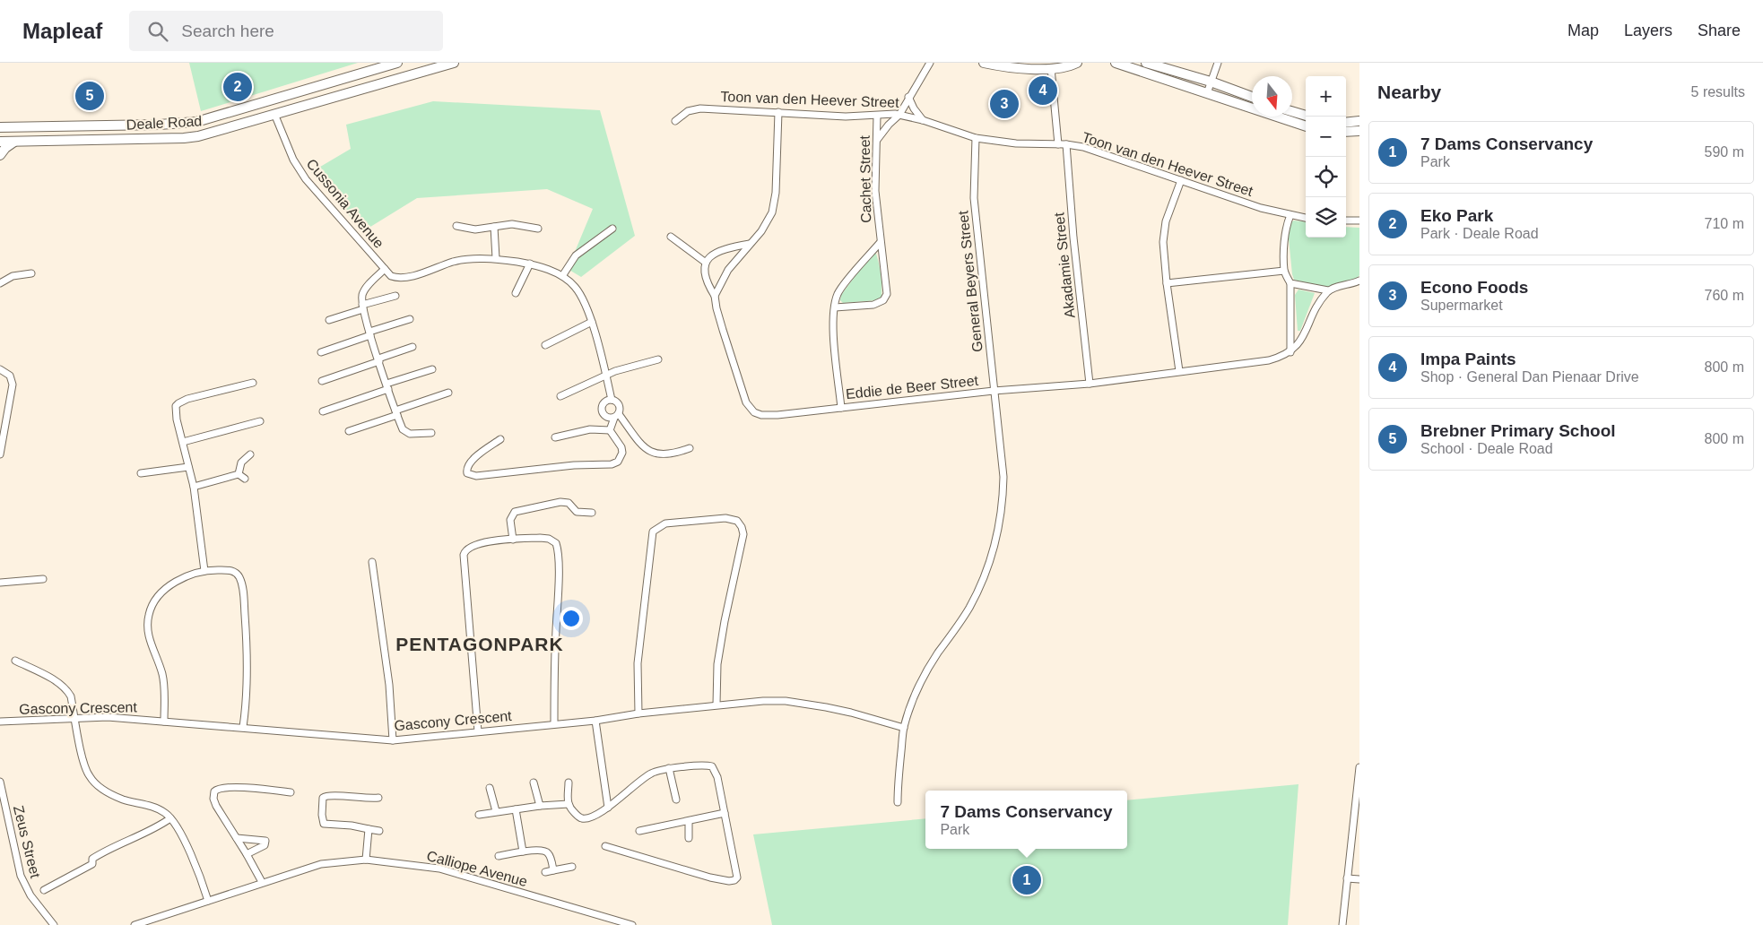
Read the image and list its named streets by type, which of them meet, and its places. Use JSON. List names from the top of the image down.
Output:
{
  "streets": {
    "street": [
      "Toon van den Heever Street",
      "Deale Road",
      "Cachet Street",
      "Cussonia Avenue",
      "Akadamie Street",
      "General Beyers Street",
      "Eddie de Beer Street",
      "Gascony Crescent",
      "Zeus Street",
      "Calliope Avenue"
    ]
  },
  "crossings": [
    ["Toon van den Heever Street", "Cachet Street"],
    ["Toon van den Heever Street", "Akadamie Street"],
    ["Toon van den Heever Street", "General Beyers Street"],
    ["Deale Road", "Cussonia Avenue"],
    ["Cachet Street", "Eddie de Beer Street"],
    ["Akadamie Street", "Eddie de Beer Street"],
    ["General Beyers Street", "Eddie de Beer Street"],
    ["General Beyers Street", "Gascony Crescent"]
  ],
  "districts": ["PENTAGONPARK"],
  "north": "bottom",
  "page": {
    "header": "Mapleaf",
    "search": "Search here",
    "nav": ["Map", "Layers", "Share"],
    "heading": ["Nearby", "5 results"],
    "pins": [
      "2",
      "4",
      "5",
      "3",
      "1"
    ],
    "map_buttons": ["+", "−"],
    "list": [
      {
        "mark": "1",
        "name": "7 Dams Conservancy",
        "note": "Park",
        "value": "590 m"
      },
      {
        "mark": "2",
        "name": "Eko Park",
        "note": "Park · Deale Road",
        "value": "710 m"
      },
      {
        "mark": "3",
        "name": "Econo Foods",
        "note": "Supermarket",
        "value": "760 m"
      },
      {
        "mark": "4",
        "name": "Impa Paints",
        "note": "Shop · General Dan Pienaar Drive",
        "value": "800 m"
      },
      {
        "mark": "5",
        "name": "Brebner Primary School",
        "note": "School · Deale Road",
        "value": "800 m"
      }
    ],
    "popup": ["7 Dams Conservancy", "Park"]
  }
}
